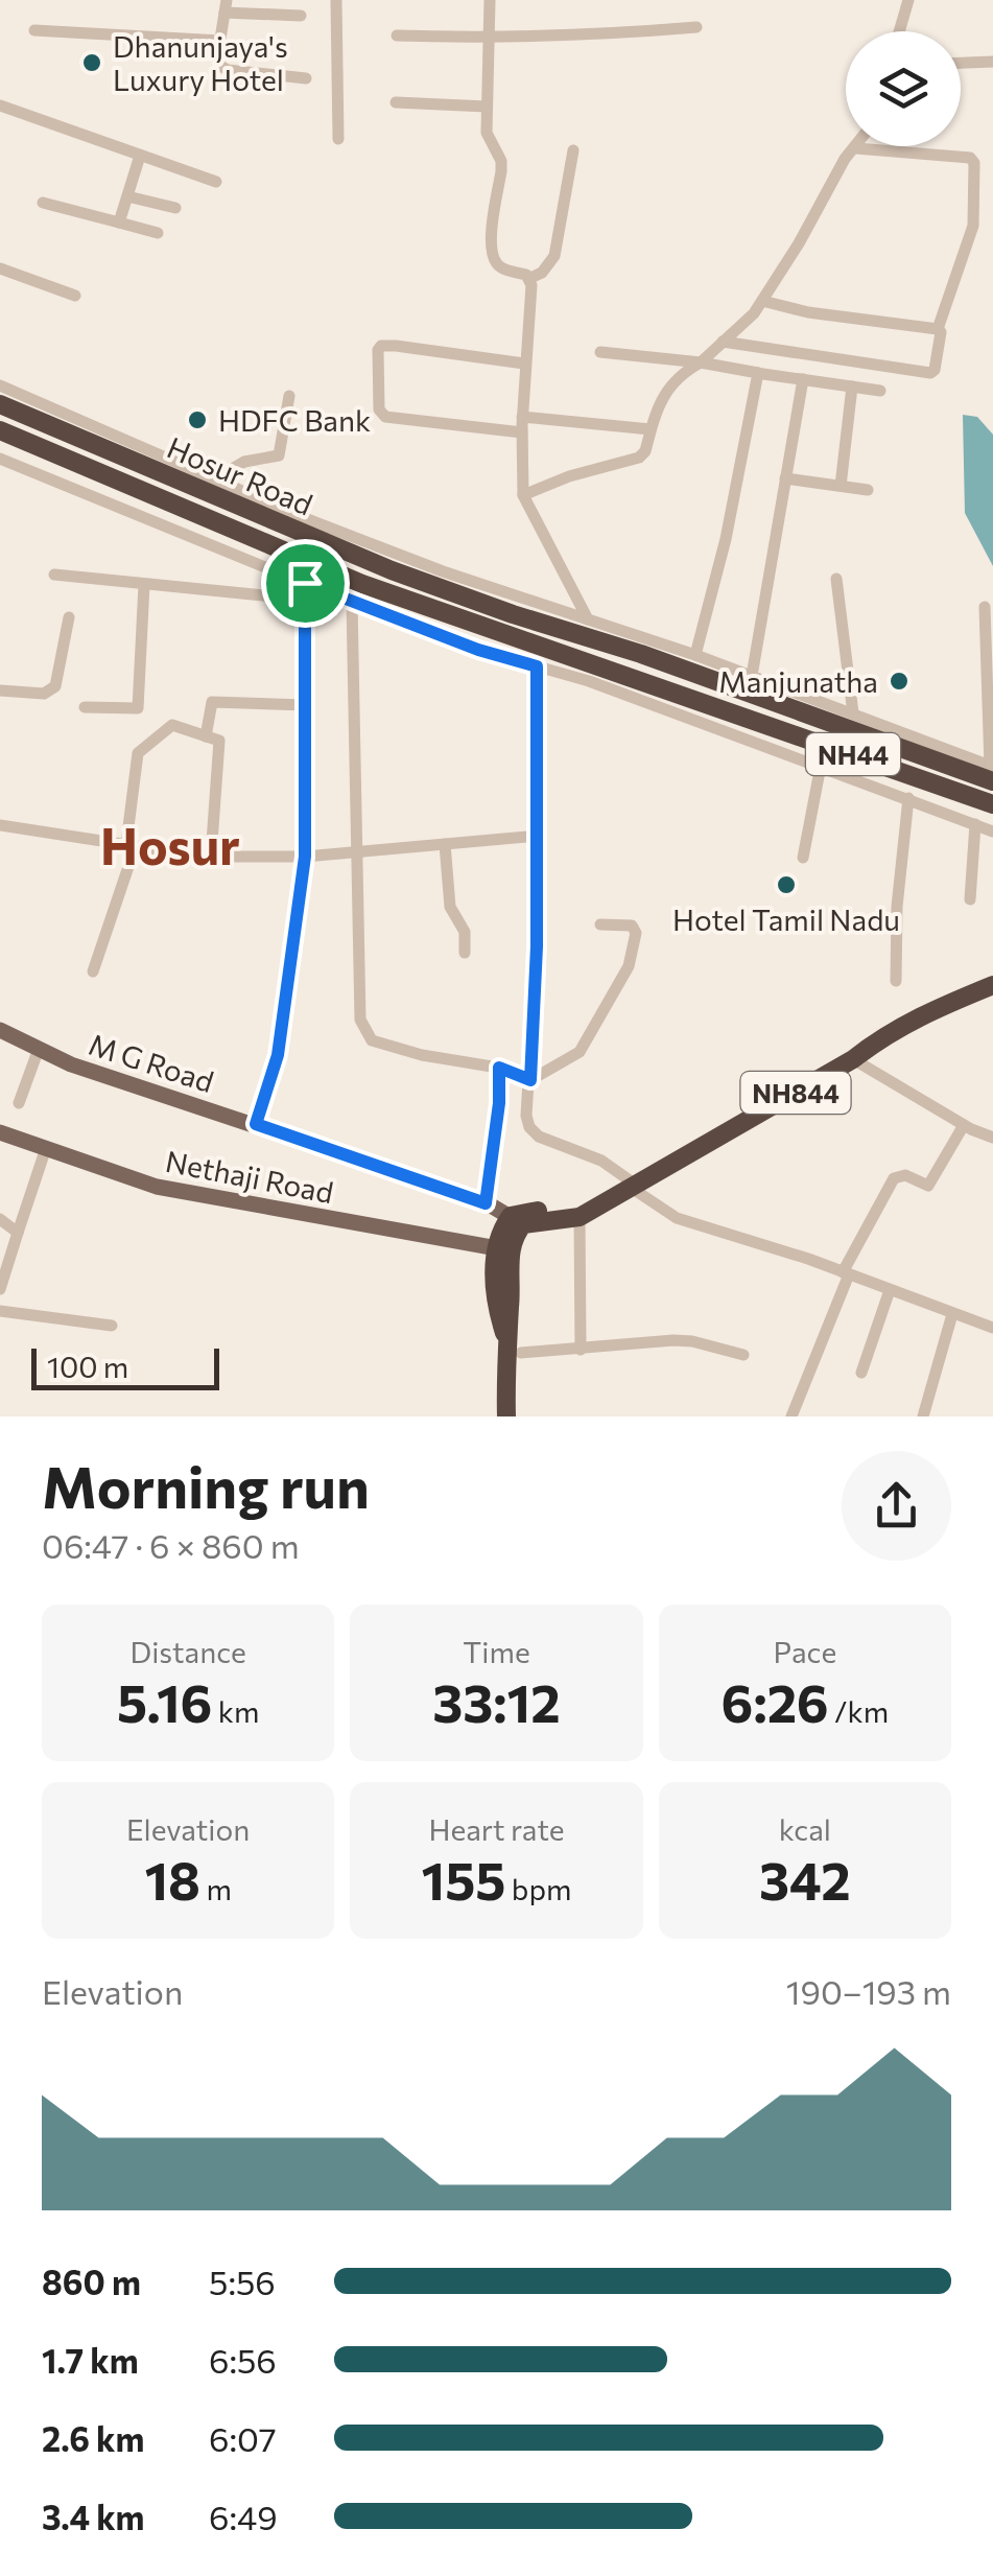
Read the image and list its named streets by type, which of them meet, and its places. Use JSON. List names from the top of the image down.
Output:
{
  "streets": {
    "highway": ["Hosur Road", "NH44", "NH844"],
    "main road": ["M G Road", "Nethaji Road"]
  },
  "crossings": [
    ["Hosur Road", "NH44"],
    ["M G Road", "NH844"]
  ],
  "districts": ["Hosur"],
  "places": [
    "Dhanunjaya's Luxury Hotel",
    "HDFC Bank",
    "Manjunatha",
    "Hotel Tamil Nadu"
  ],
  "scale_bar": "100 m",
  "page": {
    "scale": "100 m",
    "heading": ["Morning run", "06:47 · 6 × 860 m"],
    "stats": [
      ["Distance", "5.16 km"],
      ["Time", "33:12"],
      ["Pace", "6:26 /km"],
      ["Elevation", "18 m"],
      ["Heart rate", "155 bpm"],
      ["kcal", "342"]
    ],
    "chart": ["Elevation", "190–193 m"],
    "list": [
      {
        "name": "860 m",
        "note": "5:56"
      },
      {
        "name": "1.7 km",
        "note": "6:56"
      },
      {
        "name": "2.6 km",
        "note": "6:07"
      },
      {
        "name": "3.4 km",
        "note": "6:49"
      }
    ]
  }
}
